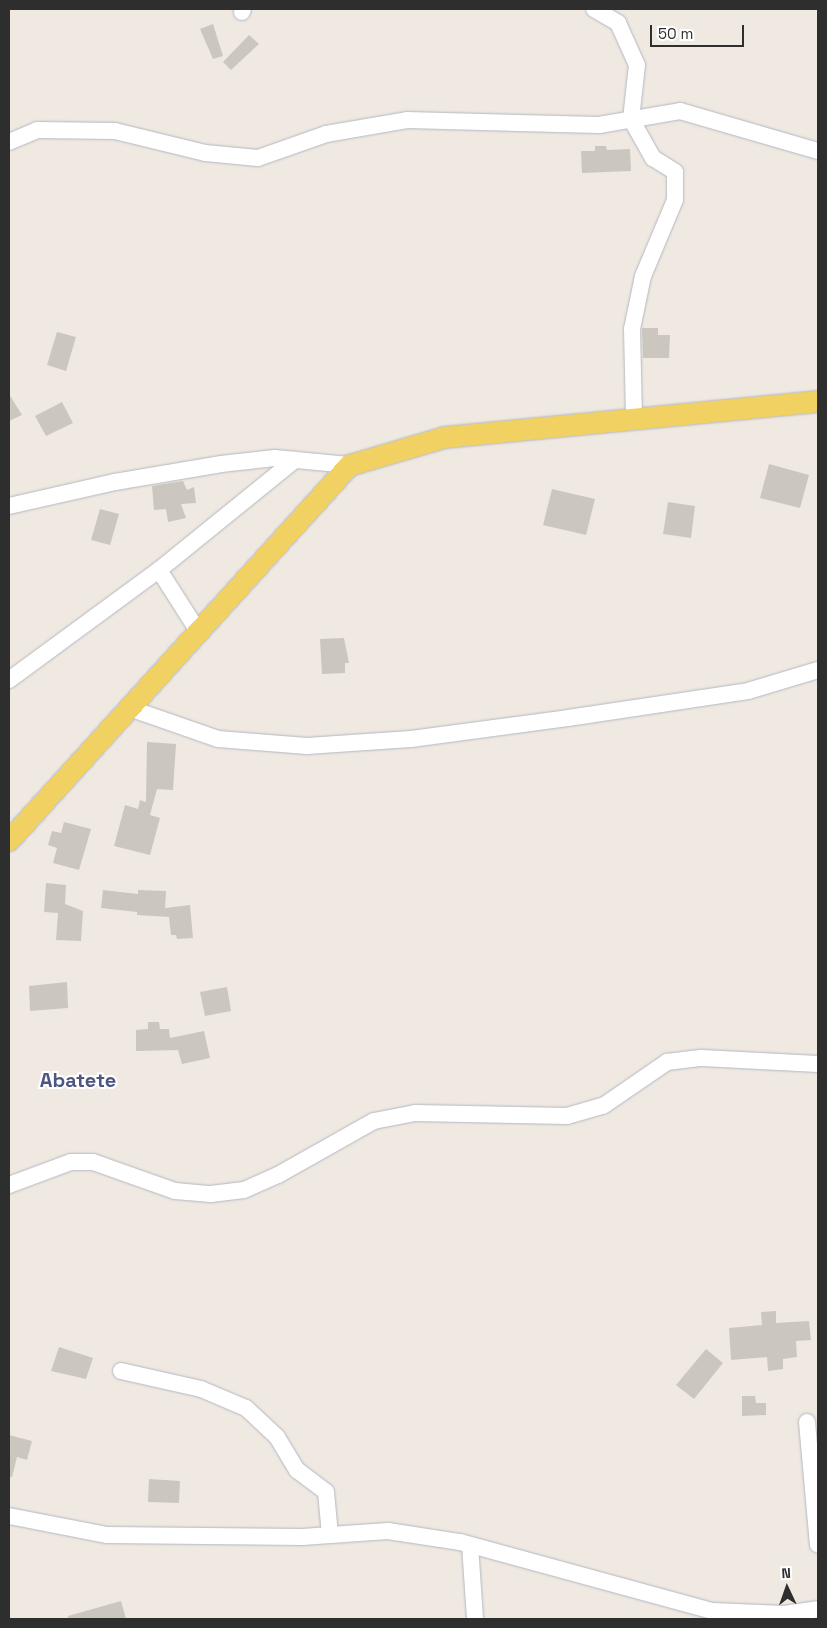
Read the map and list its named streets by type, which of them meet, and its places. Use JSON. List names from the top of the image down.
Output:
{
  "districts": ["Abatete"],
  "scale_bar": "50 m",
  "north": "top"
}
